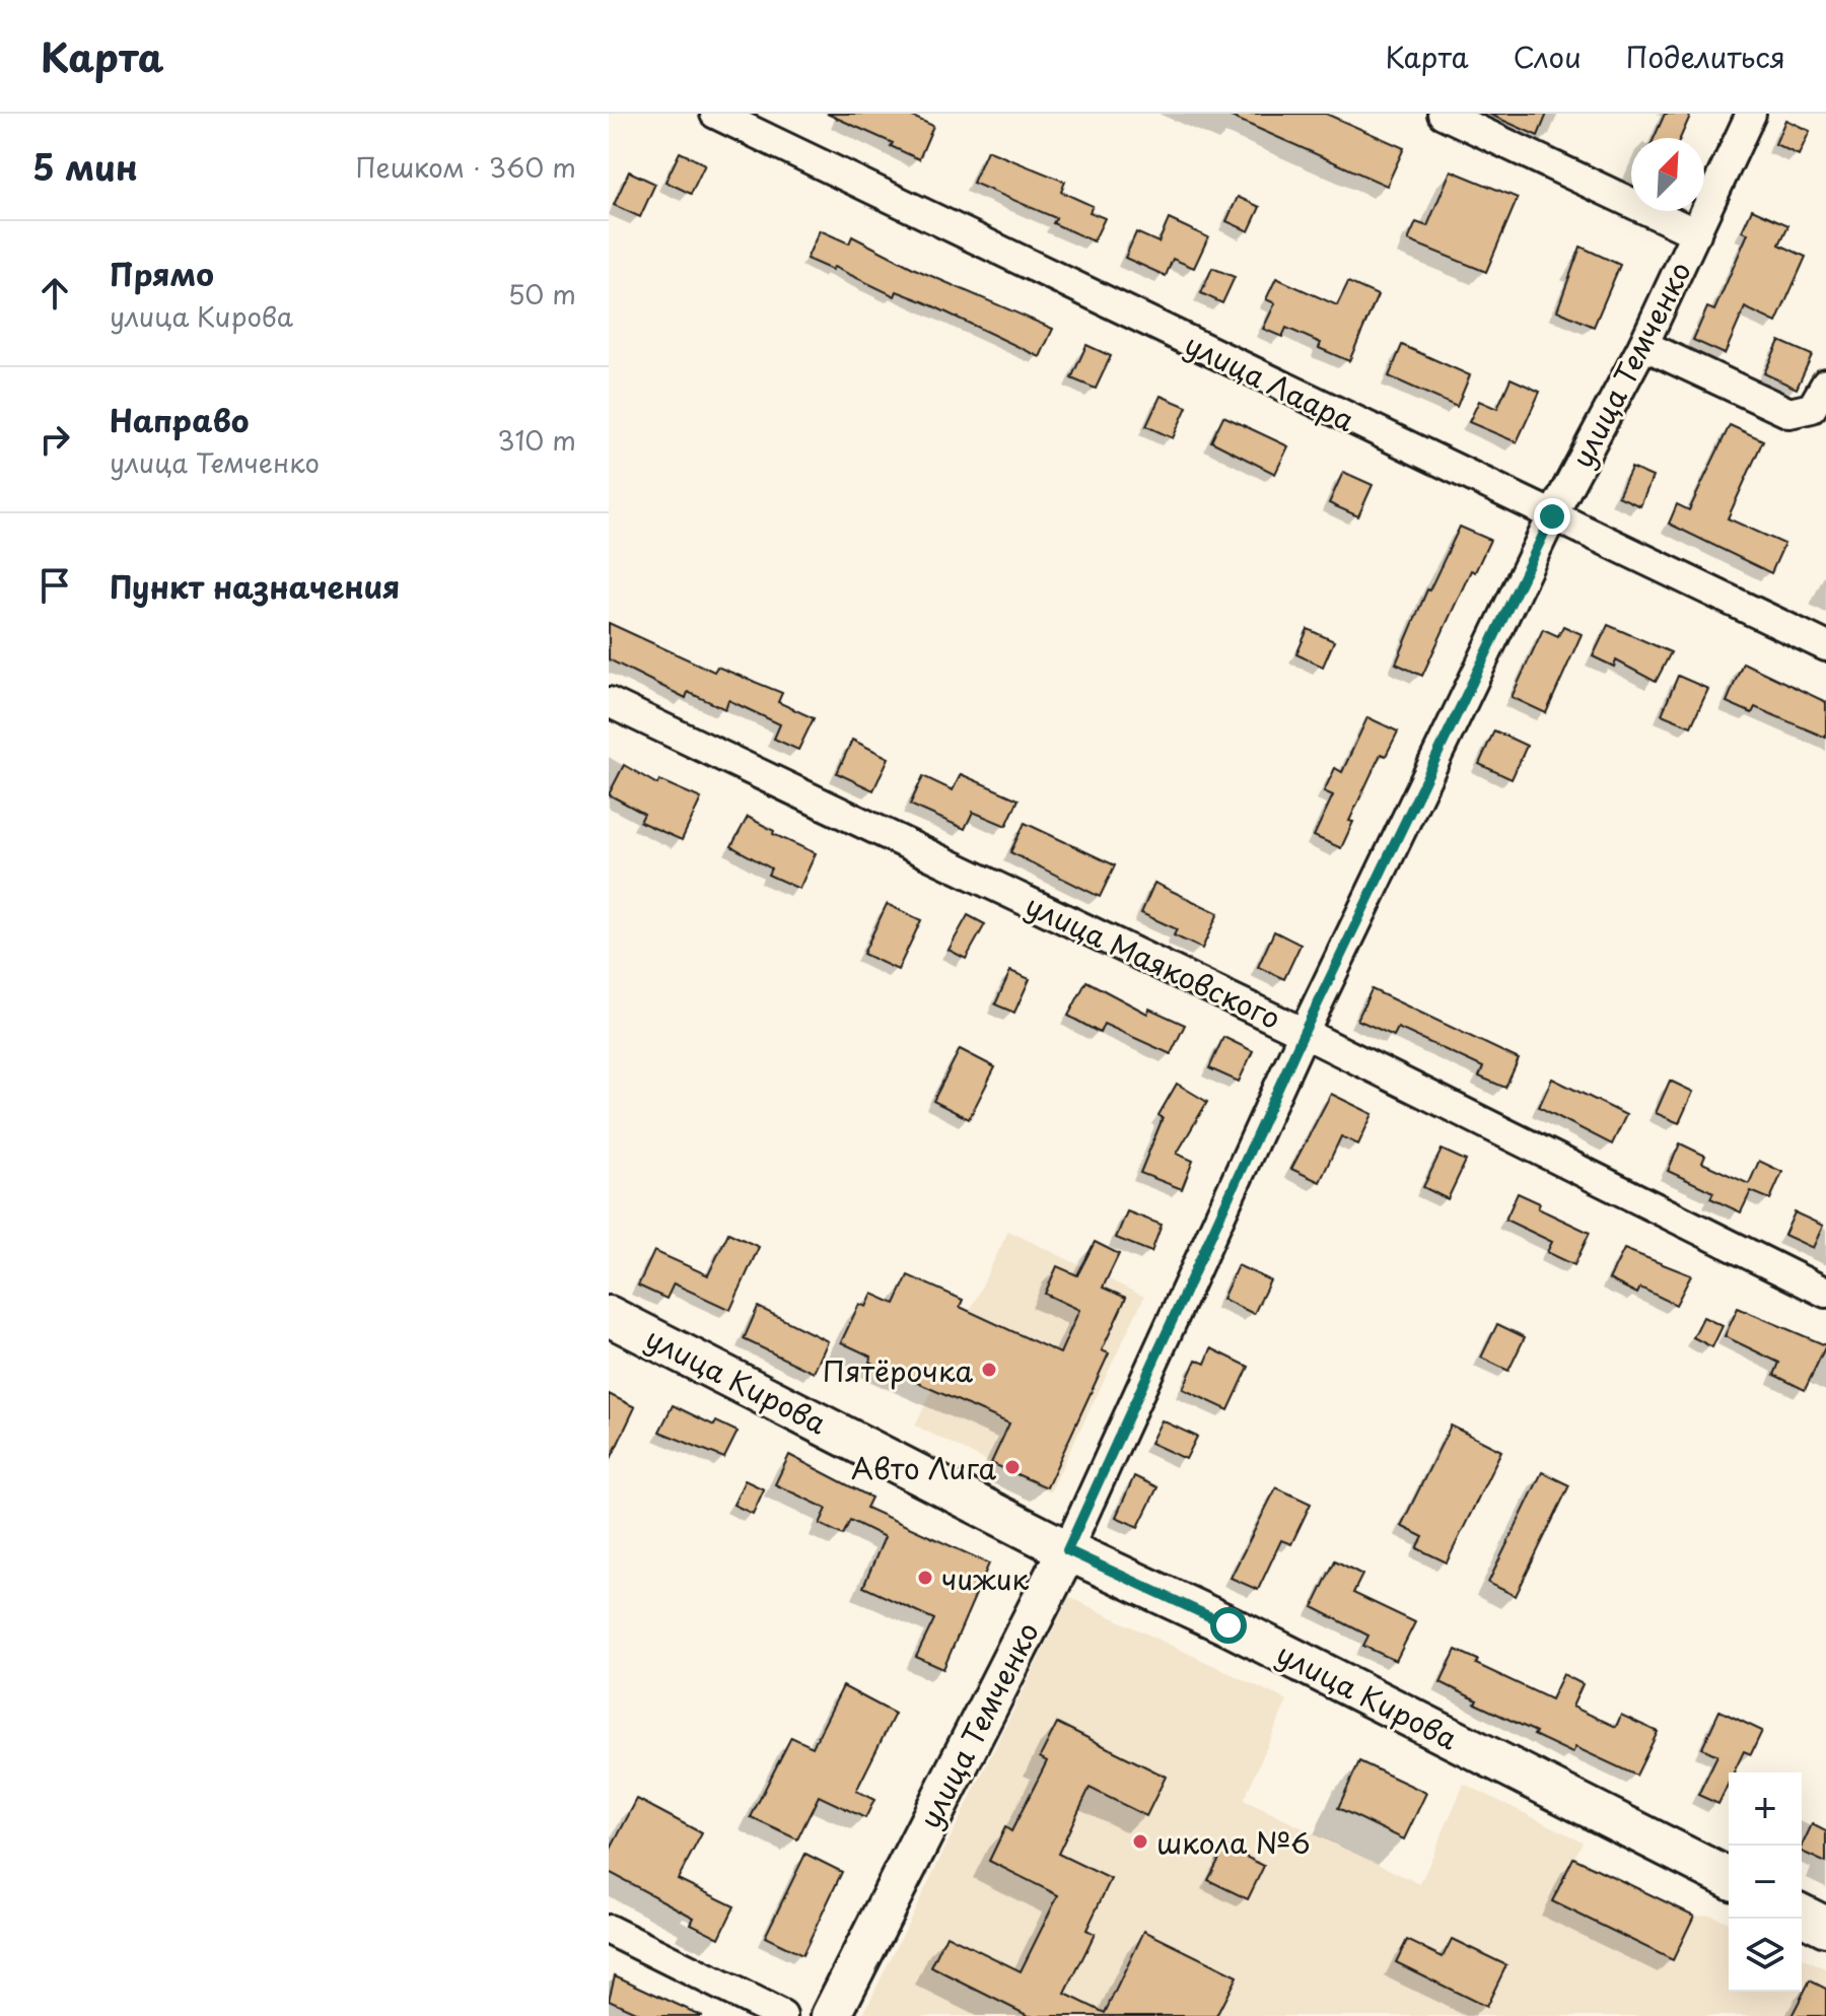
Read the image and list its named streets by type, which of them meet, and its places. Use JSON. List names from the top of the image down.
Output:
{
  "streets": {
    "main road": ["улица Темченко", "улица Кирова"],
    "street": ["улица Лаара", "улица Маяковского"]
  },
  "crossings": [
    ["улица Темченко", "улица Лаара"],
    ["улица Темченко", "улица Маяковского"],
    ["улица Темченко", "улица Кирова"]
  ],
  "places": [
    "Пятёрочка",
    "Авто Лига",
    "чижик",
    "школа №6"
  ],
  "north": "top right",
  "page": {
    "header": "Карта",
    "nav": ["Карта", "Слои", "Поделиться"],
    "heading": ["5 мин", "Пешком · 360 m"],
    "list": [
      ["Прямо", "улица Кирова", "50 m"],
      ["Направо", "улица Темченко", "310 m"],
      "Пункт назначения"
    ],
    "map_buttons": ["+", "−"]
  }
}
